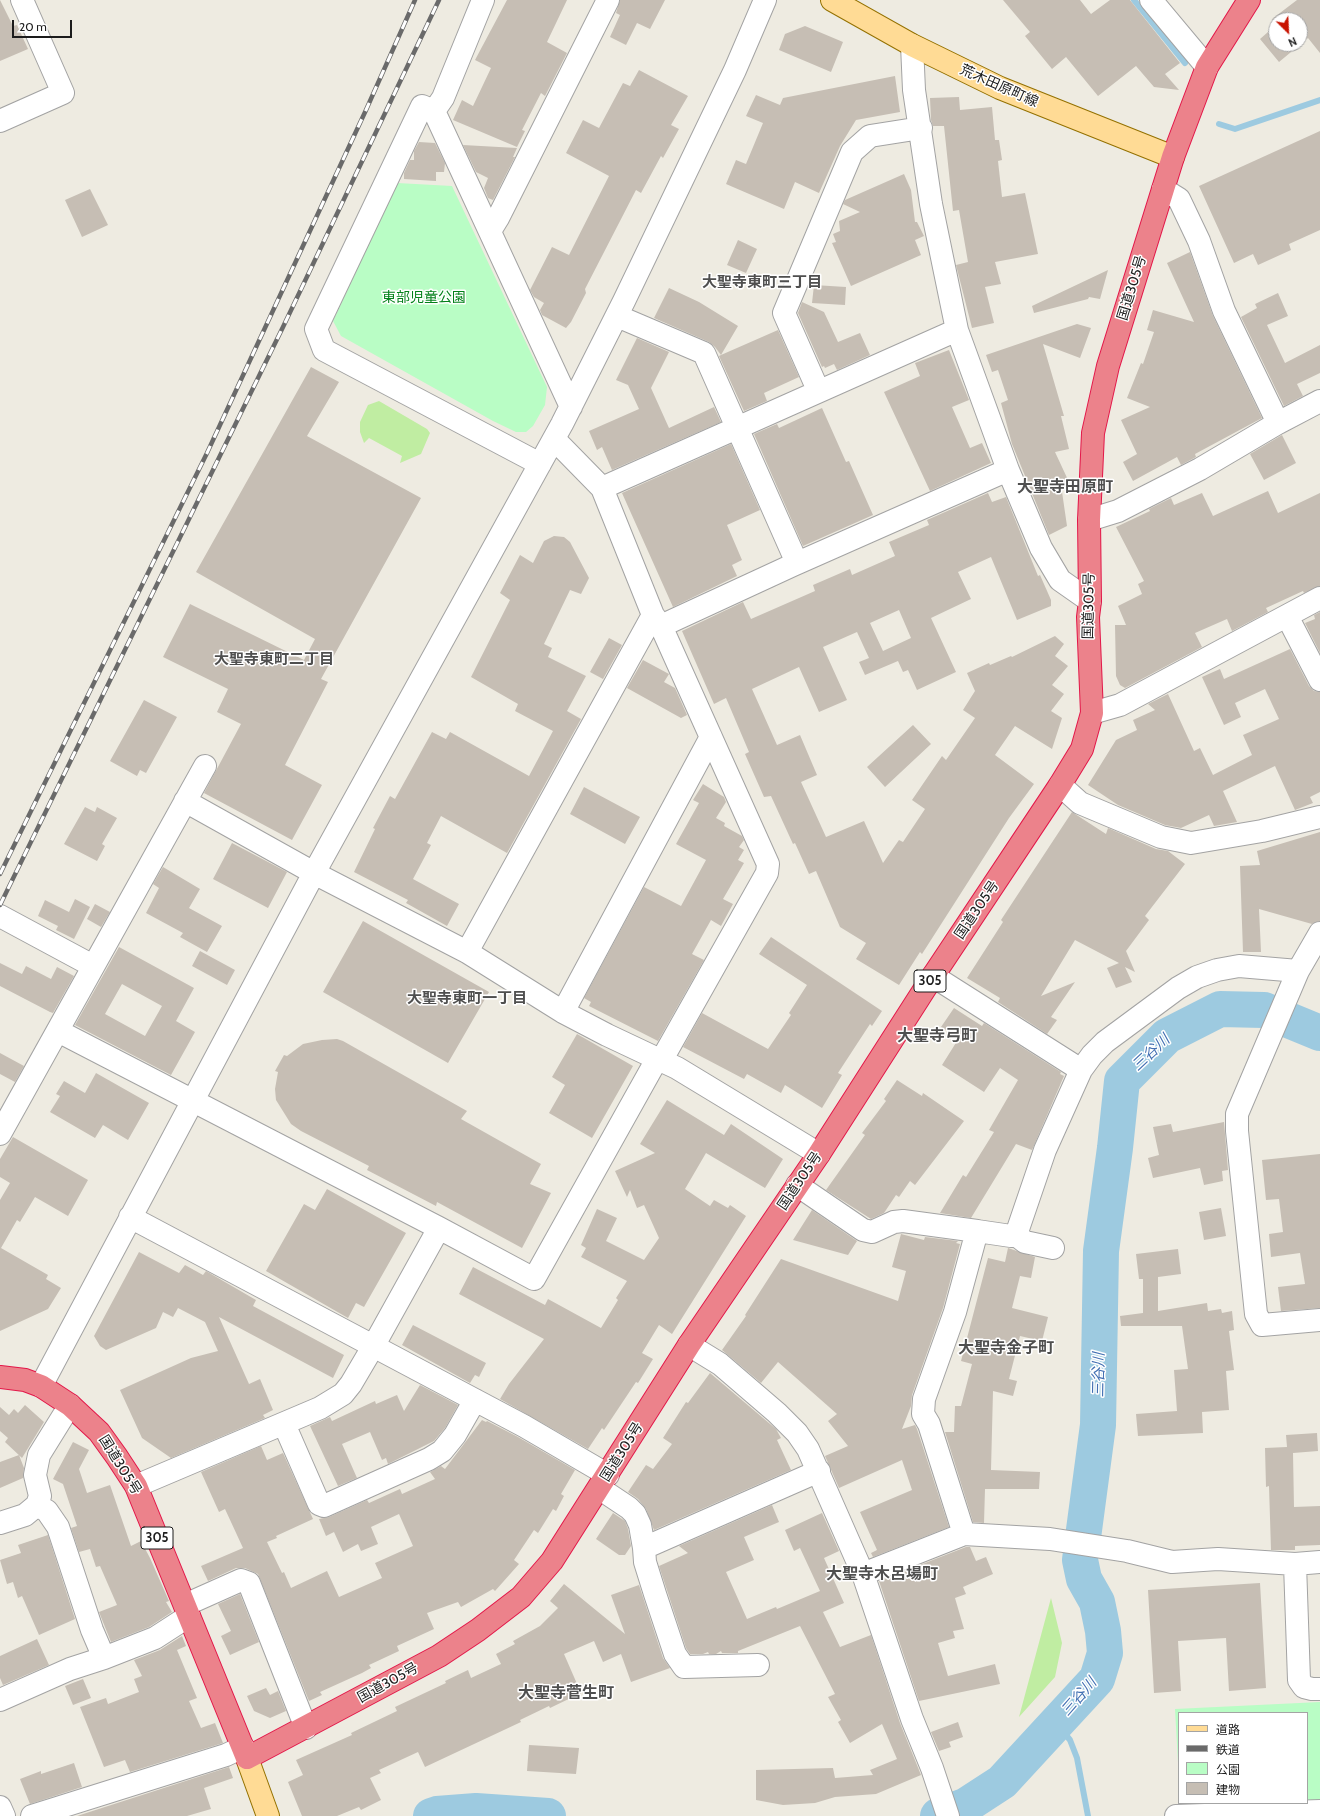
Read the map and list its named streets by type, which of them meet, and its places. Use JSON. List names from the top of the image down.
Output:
{
  "streets": {
    "highway": ["国道305号", "305"],
    "main road": ["荒木田原町線"]
  },
  "crossings": [
    ["荒木田原町線", "国道305号"]
  ],
  "districts": [
    "大聖寺東町三丁目",
    "大聖寺田原町",
    "大聖寺東町二丁目",
    "大聖寺東町一丁目",
    "大聖寺弓町",
    "大聖寺金子町",
    "大聖寺木呂場町",
    "大聖寺菅生町"
  ],
  "water": ["三谷川"],
  "parks": ["東部児童公園"],
  "legend": [
    "道路",
    "鉄道",
    "公園",
    "建物"
  ],
  "scale_bar": "20 m",
  "north": "bottom right"
}
